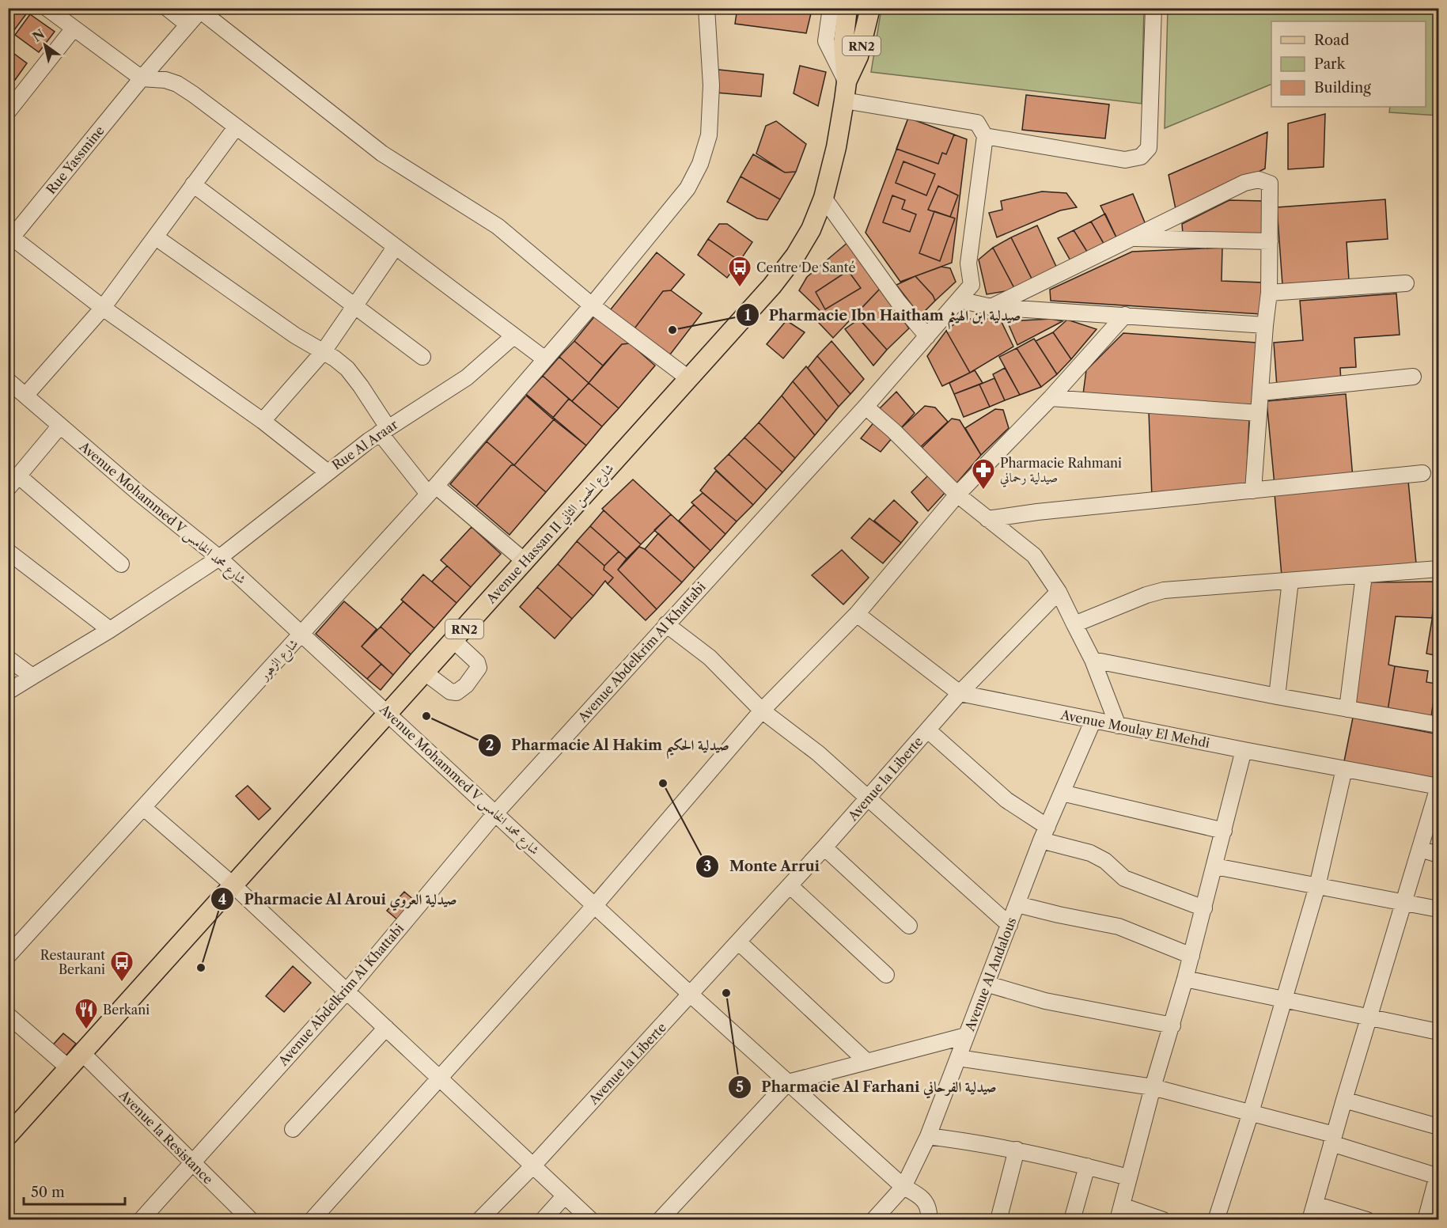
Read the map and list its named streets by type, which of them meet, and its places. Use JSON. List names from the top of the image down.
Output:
{
  "streets": {
    "main road": ["RN2", "Avenue Hassan II شارع الحسن الثاني"],
    "street": [
      "Rue Yassmine",
      "Rue Al Araar",
      "Avenue Mohammed V شارع محمد الخامس",
      "Avenue Abdelkrim Al Khattabi",
      "شارع الزهور",
      "Avenue Moulay El Mehdi",
      "Avenue la Liberte",
      "Avenue Al Andalous",
      "Avenue la Resistance"
    ]
  },
  "crossings": [
    ["Rue Al Araar", "Avenue Mohammed V شارع محمد الخامس"],
    ["Avenue Mohammed V شارع محمد الخامس", "Avenue Hassan II شارع الحسن الثاني"],
    ["Avenue Mohammed V شارع محمد الخامس", "Avenue Abdelkrim Al Khattabi"],
    ["Avenue Mohammed V شارع محمد الخامس", "شارع الزهور"],
    ["Avenue Mohammed V شارع محمد الخامس", "Avenue la Liberte"],
    ["Avenue Mohammed V شارع محمد الخامس", "Avenue Al Andalous"],
    ["Avenue Hassan II شارع الحسن الثاني", "Avenue la Resistance"],
    ["Avenue Abdelkrim Al Khattabi", "Avenue la Resistance"],
    ["Avenue Moulay El Mehdi", "Avenue la Liberte"],
    ["Avenue Moulay El Mehdi", "Avenue Al Andalous"]
  ],
  "places": {
    "bus stop": ["Centre De Santé", "Restaurant Berkani"],
    "other": [
      "Pharmacie Ibn Haitham صيدلية ابن الهيثم",
      "Pharmacie Al Hakim صيدلية الحكيم",
      "Monte Arrui",
      "Pharmacie Al Aroui صيدلية العروي",
      "Pharmacie Al Farhani صيدلية الفرحاني"
    ],
    "pharmacy": ["Pharmacie Rahmani صيدلية رحماني"],
    "restaurant": ["Berkani"]
  },
  "legend": ["Road", "Park", "Building"],
  "scale_bar": "50 m",
  "north": "top left"
}
